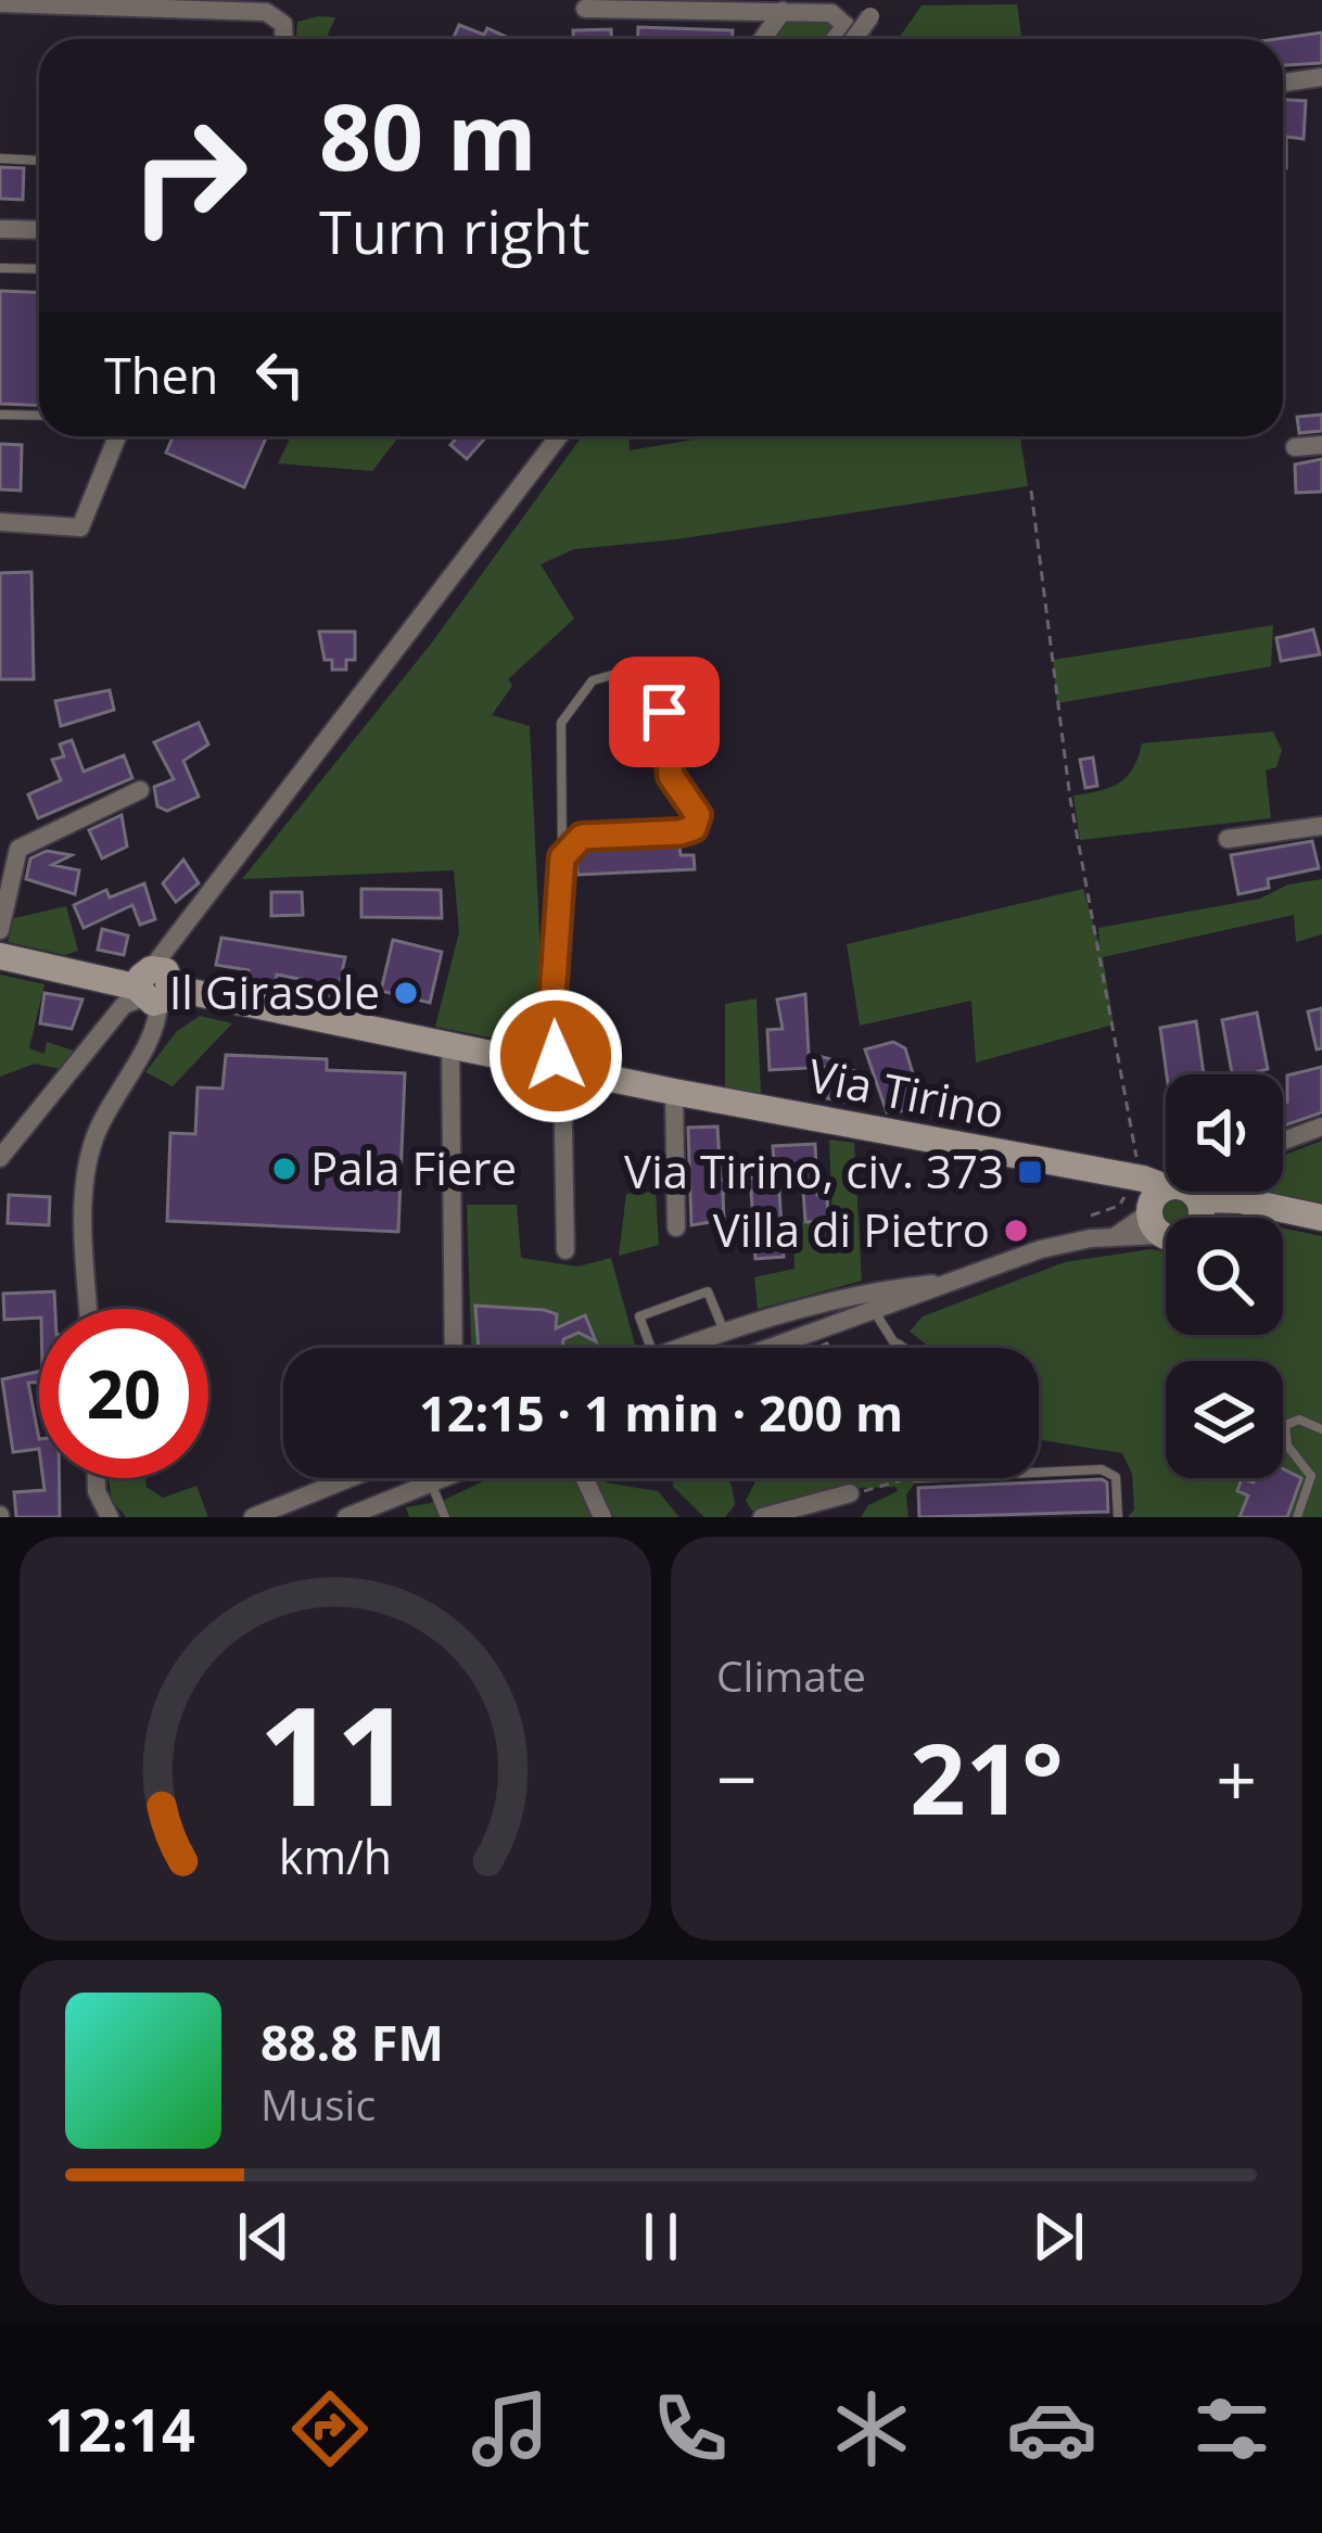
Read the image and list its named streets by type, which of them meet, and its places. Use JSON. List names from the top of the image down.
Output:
{
  "streets": {
    "street": ["Via Tirino"]
  },
  "places": {
    "other": ["Il Girasole", "Pala Fiere", "Villa di Pietro"],
    "transit": ["Via Tirino, civ. 373"]
  },
  "page": {
    "turn": ["80 m", "Turn right"],
    "then": "Then",
    "limit": "20",
    "trip": "12:15 · 1 min · 200 m",
    "tile": "Climate",
    "heat": ["−", "21°", "+"],
    "song": ["88.8 FM", "Music"],
    "tabs": "12:14",
    "gauge": ["11", "km/h"]
  }
}
